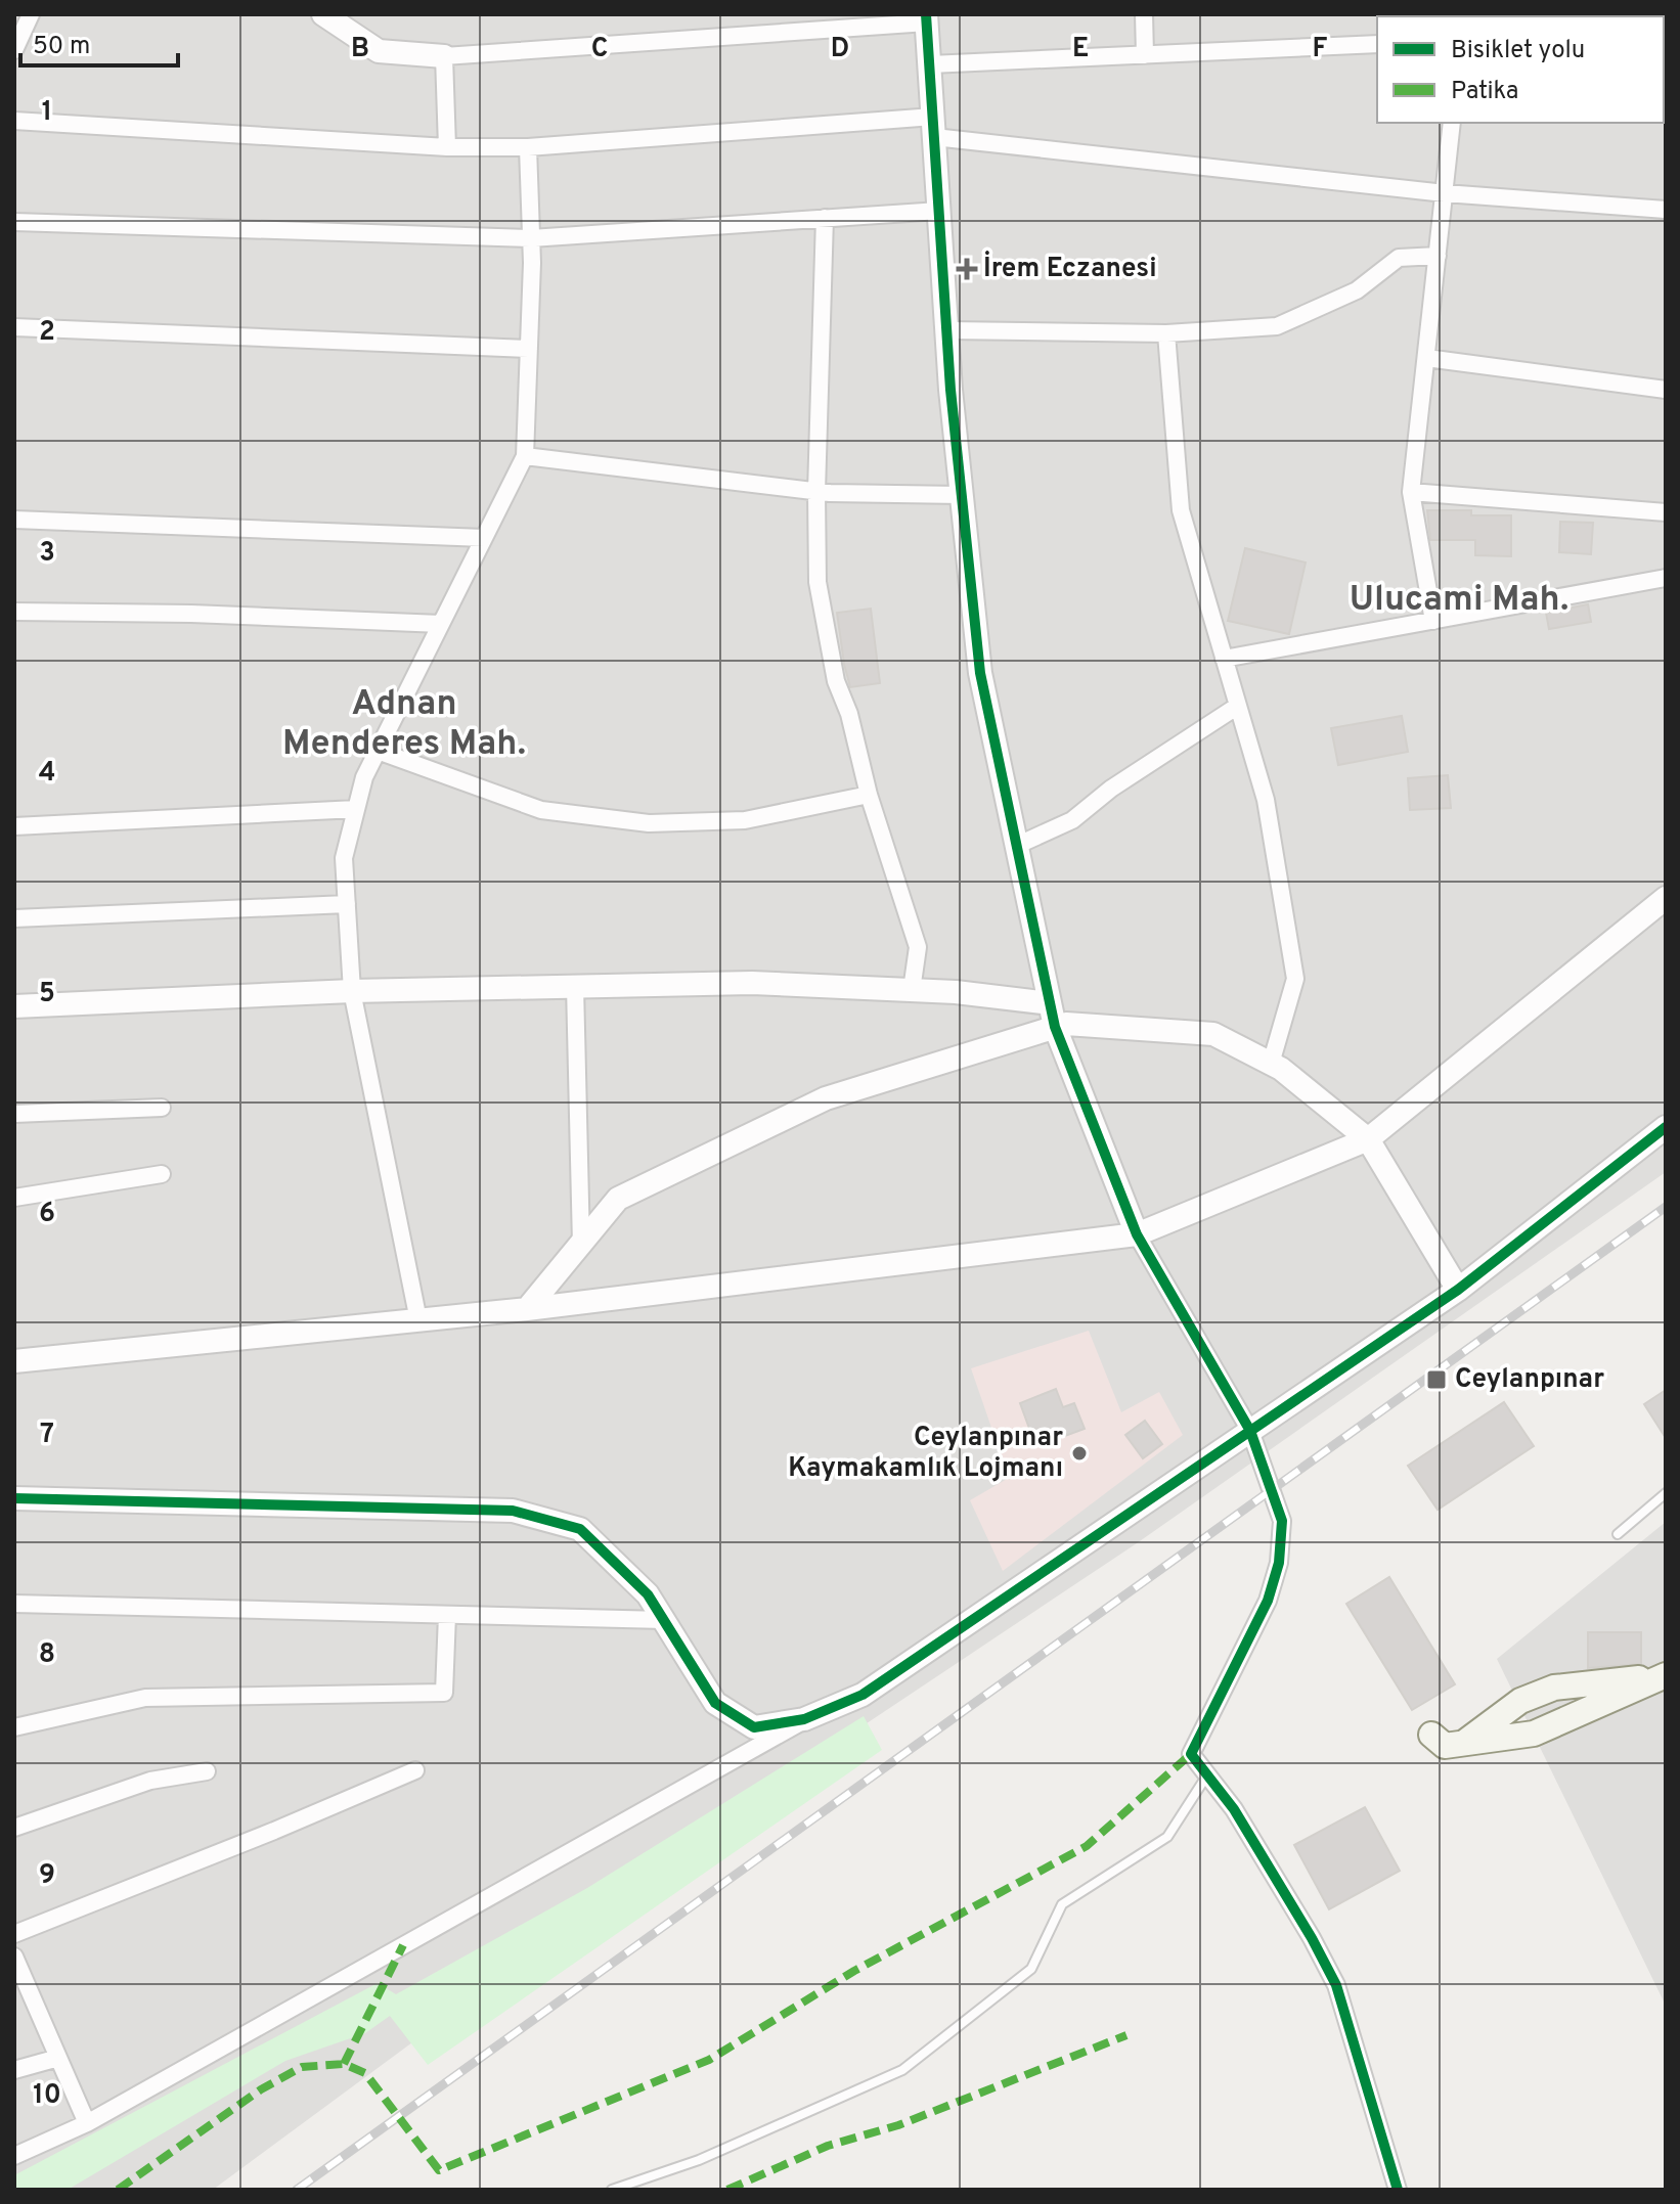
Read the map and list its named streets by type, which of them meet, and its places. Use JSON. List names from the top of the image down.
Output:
{
  "districts": ["Ulucami Mah.", "Adnan Menderes Mah."],
  "places": {
    "health": ["İrem Eczanesi"],
    "transit": ["Ceylanpınar"],
    "other": ["Ceylanpınar Kaymakamlık Lojmanı"]
  },
  "legend": ["Bisiklet yolu", "Patika"],
  "scale_bar": "50 m",
  "grid": {
    "columns": [
      "B",
      "C",
      "D",
      "E",
      "F"
    ],
    "rows": [
      "1",
      "2",
      "3",
      "4",
      "5",
      "6",
      "7",
      "8",
      "9",
      "10"
    ]
  }
}
